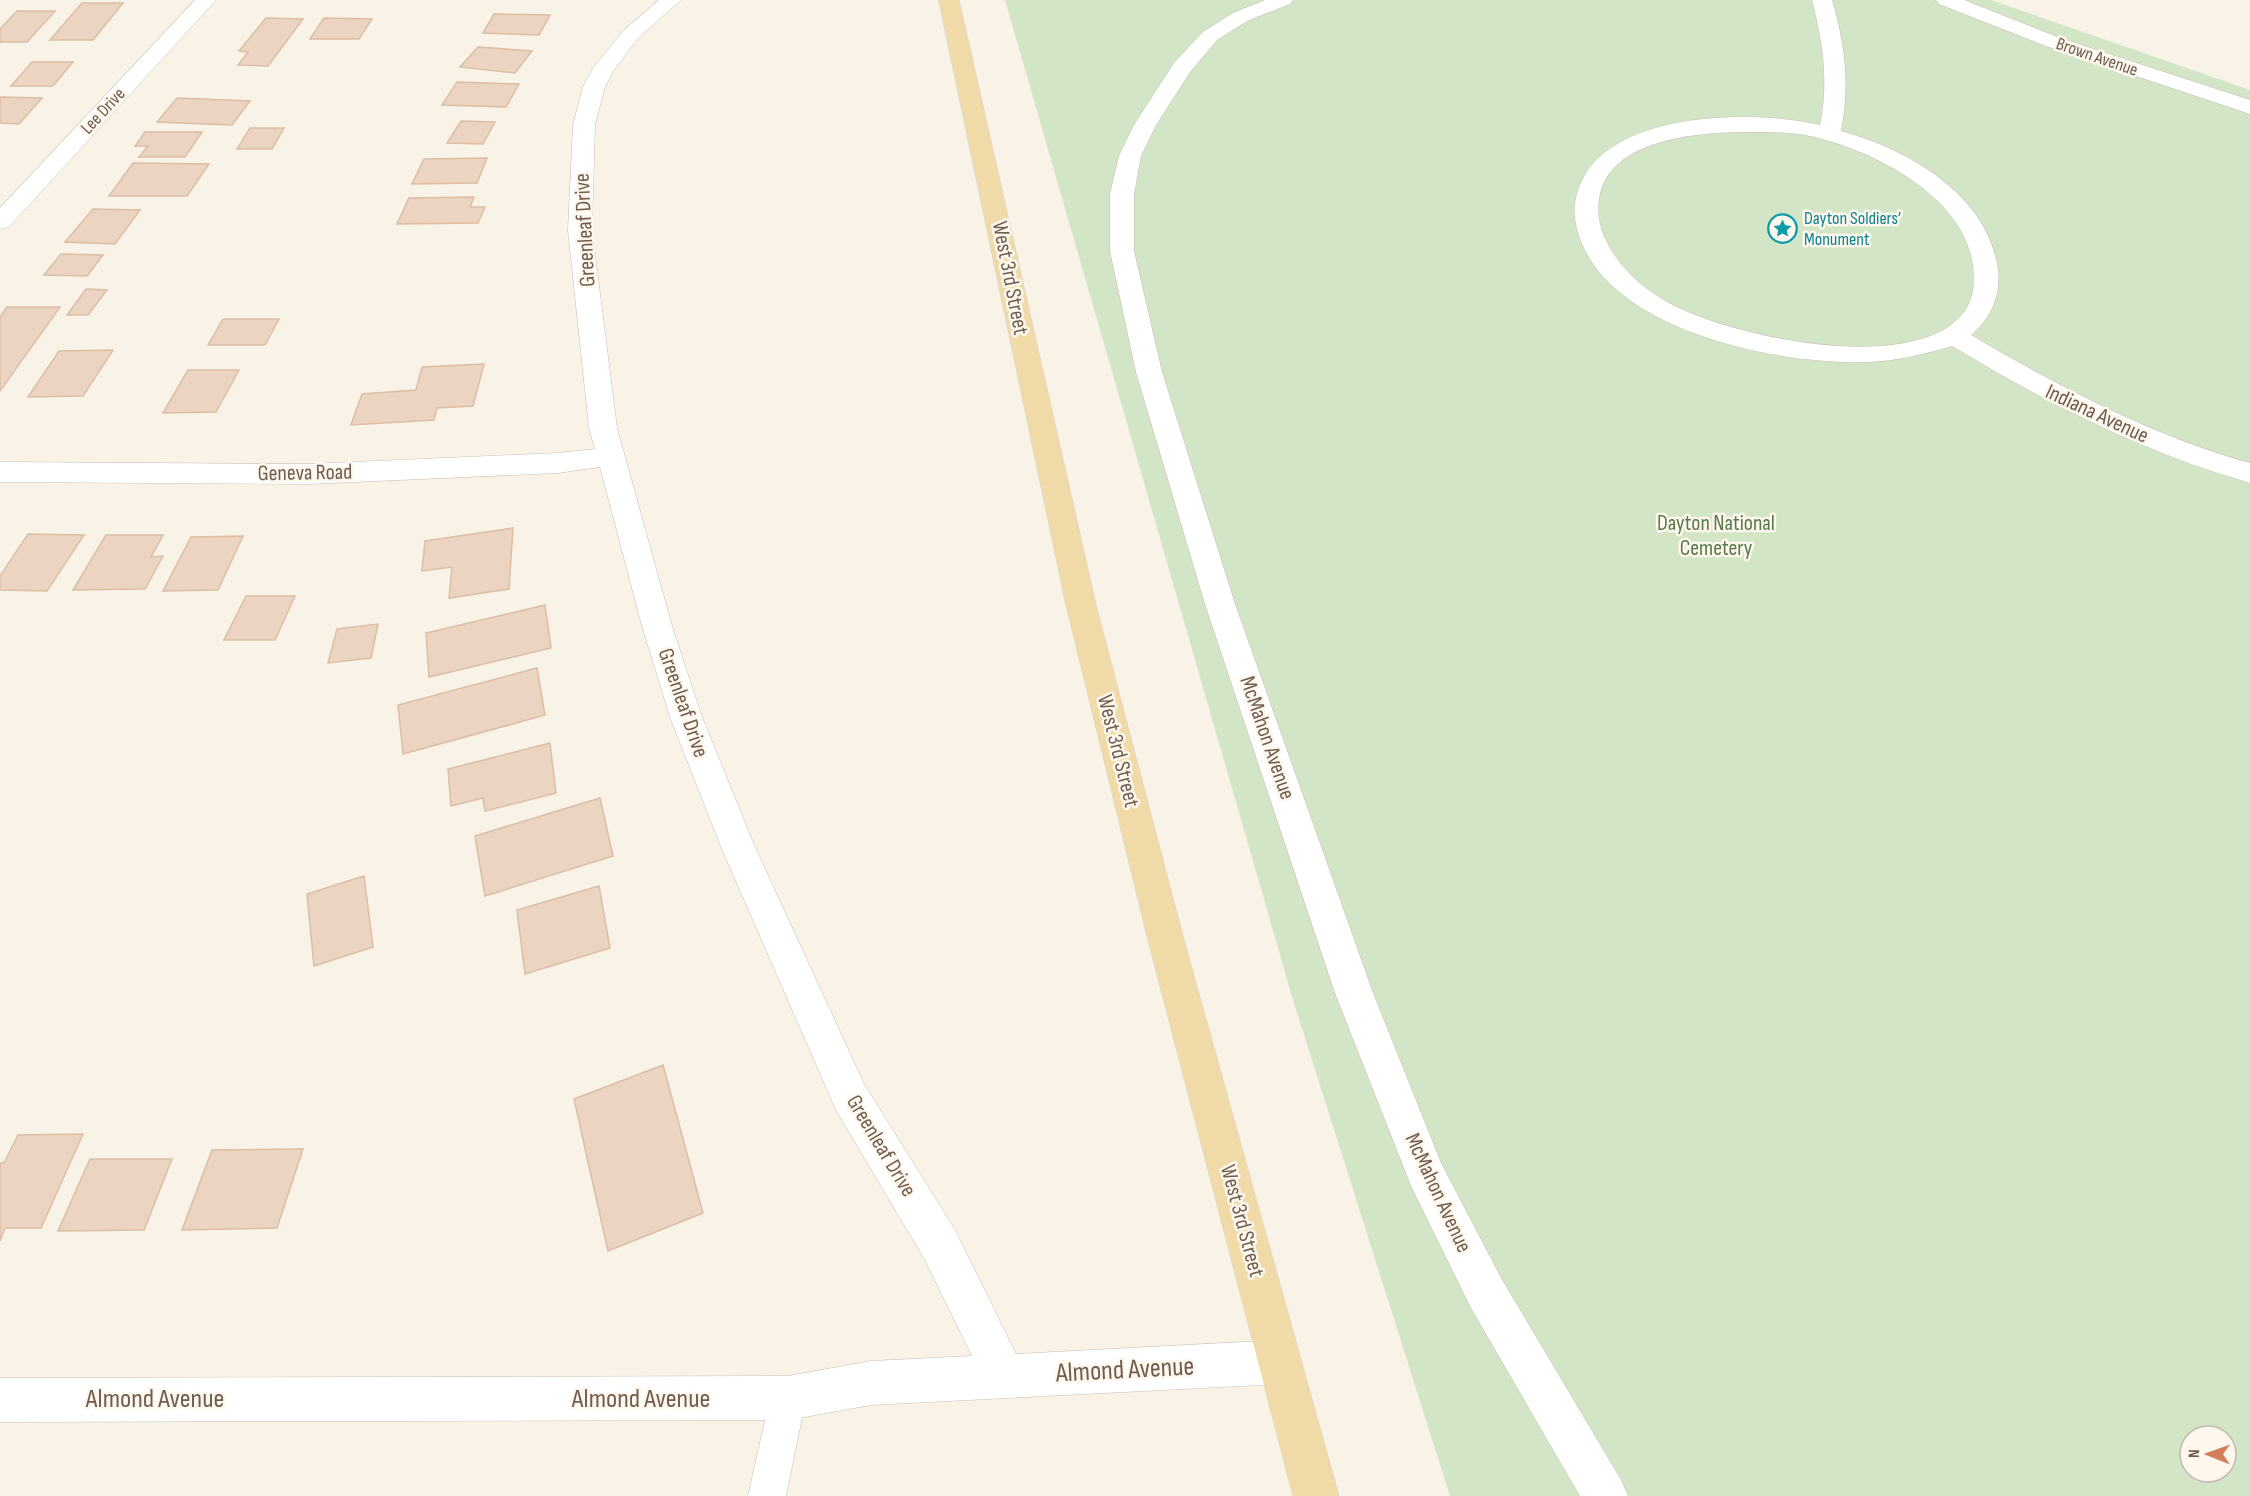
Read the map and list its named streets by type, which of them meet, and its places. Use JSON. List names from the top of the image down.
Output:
{
  "streets": {
    "main road": ["West 3rd Street"],
    "street": [
      "Brown Avenue",
      "Lee Drive",
      "Greenleaf Drive",
      "Indiana Avenue",
      "Geneva Road",
      "McMahon Avenue",
      "Almond Avenue"
    ]
  },
  "crossings": [
    ["Greenleaf Drive", "Geneva Road"],
    ["Greenleaf Drive", "Almond Avenue"],
    ["West 3rd Street", "Almond Avenue"]
  ],
  "parks": ["Dayton National Cemetery"],
  "places": {
    "place": ["Dayton Soldiers’ Monument"]
  },
  "north": "left"
}
